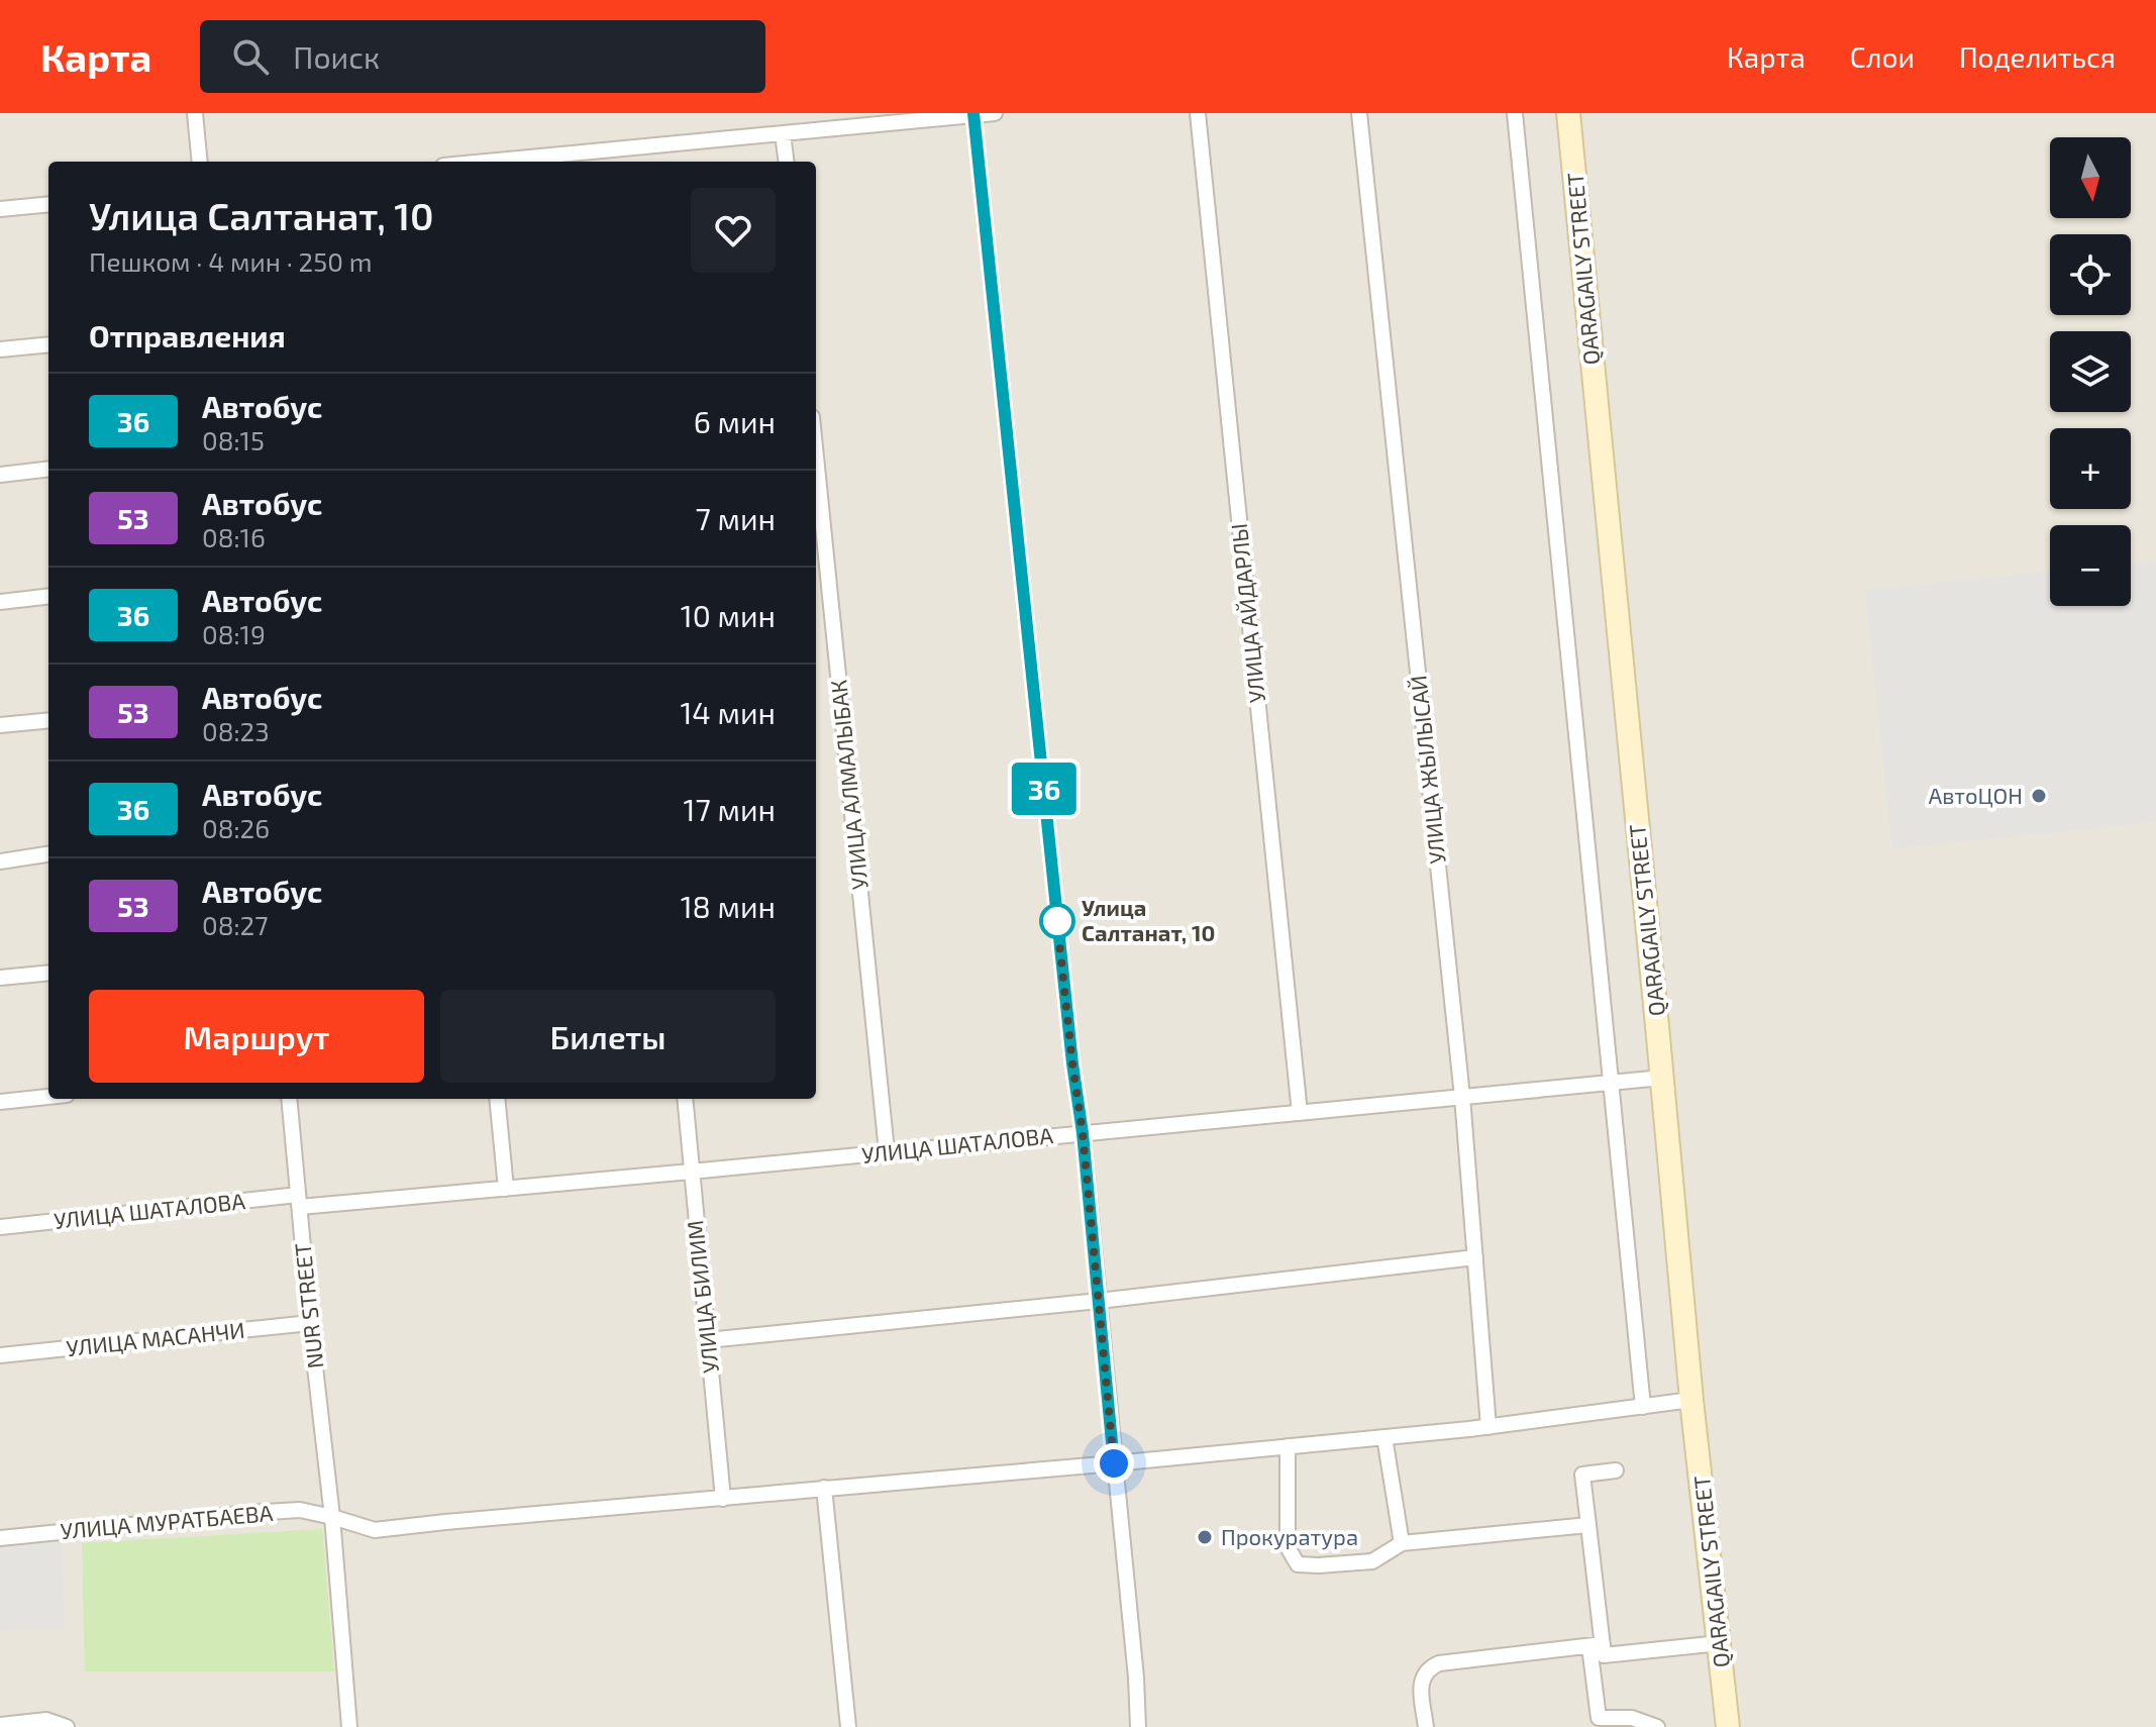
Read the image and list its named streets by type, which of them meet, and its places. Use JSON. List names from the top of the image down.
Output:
{
  "streets": {
    "street": [
      "QARAGAILY STREET",
      "УЛИЦА АЙДАРЛЫ",
      "УЛИЦА ЖЫЛЫСАЙ",
      "УЛИЦА АЛМАЛЫБАК",
      "УЛИЦА ШАТАЛОВА",
      "УЛИЦА БИЛИМ",
      "NUR STREET",
      "УЛИЦА МАСАНЧИ",
      "УЛИЦА МУРАТБАЕВА"
    ]
  },
  "crossings": [
    ["QARAGAILY STREET", "УЛИЦА ШАТАЛОВА"],
    ["QARAGAILY STREET", "УЛИЦА МУРАТБАЕВА"],
    ["УЛИЦА АЙДАРЛЫ", "УЛИЦА ШАТАЛОВА"],
    ["УЛИЦА ЖЫЛЫСАЙ", "УЛИЦА ШАТАЛОВА"],
    ["УЛИЦА ЖЫЛЫСАЙ", "УЛИЦА МУРАТБАЕВА"],
    ["УЛИЦА АЛМАЛЫБАК", "УЛИЦА ШАТАЛОВА"],
    ["УЛИЦА ШАТАЛОВА", "УЛИЦА БИЛИМ"],
    ["УЛИЦА ШАТАЛОВА", "NUR STREET"],
    ["УЛИЦА БИЛИМ", "УЛИЦА МУРАТБАЕВА"],
    ["NUR STREET", "УЛИЦА МАСАНЧИ"],
    ["NUR STREET", "УЛИЦА МУРАТБАЕВА"]
  ],
  "places": ["АвтоЦОН", "Улица Салтанат, 10", "Прокуратура"],
  "lines": ["bus line 36"],
  "north": "bottom",
  "page": {
    "header": "Карта",
    "search": "Поиск",
    "nav": ["Карта", "Слои", "Поделиться"],
    "on_map": "36",
    "map_buttons": ["+", "−"],
    "heading": [
      ["Улица Салтанат, 10", "Пешком · 4 мин · 250 m"],
      "Отправления"
    ],
    "list": [
      {
        "mark": "36",
        "name": "Автобус",
        "note": "08:15",
        "value": "6 мин"
      },
      {
        "mark": "53",
        "name": "Автобус",
        "note": "08:16",
        "value": "7 мин"
      },
      {
        "mark": "36",
        "name": "Автобус",
        "note": "08:19",
        "value": "10 мин"
      },
      {
        "mark": "53",
        "name": "Автобус",
        "note": "08:23",
        "value": "14 мин"
      },
      {
        "mark": "36",
        "name": "Автобус",
        "note": "08:26",
        "value": "17 мин"
      },
      {
        "mark": "53",
        "name": "Автобус",
        "note": "08:27",
        "value": "18 мин"
      }
    ],
    "buttons": ["Маршрут", "Билеты"]
  }
}
